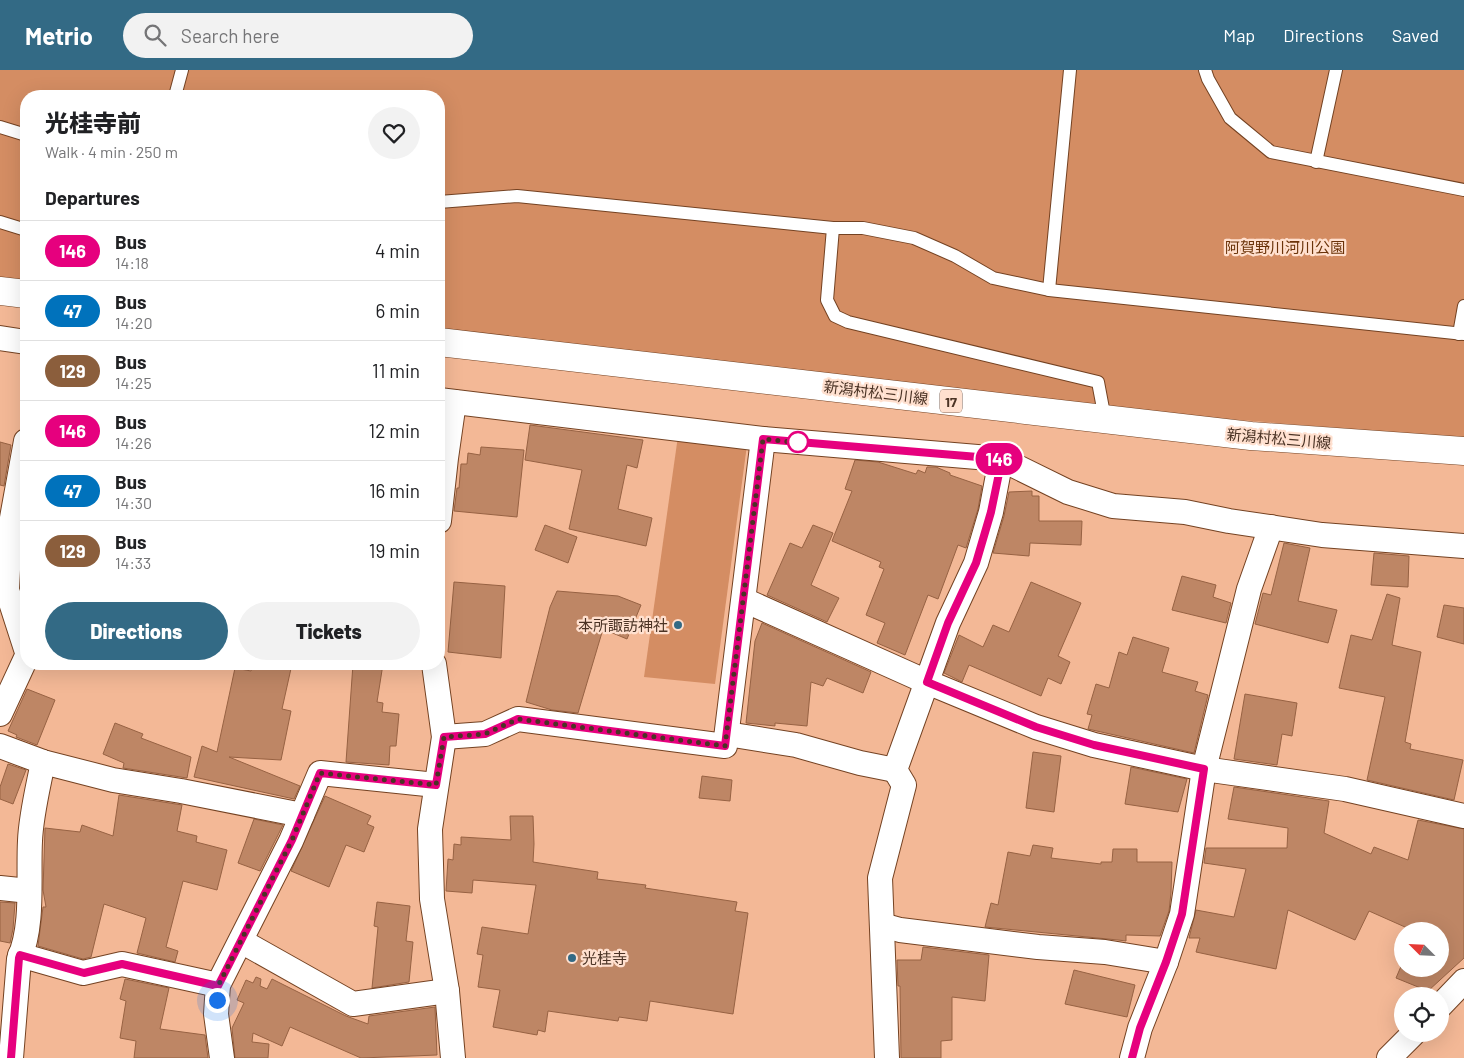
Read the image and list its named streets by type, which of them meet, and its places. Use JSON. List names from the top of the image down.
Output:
{
  "streets": {
    "main road": ["新潟村松三川線", "17"]
  },
  "parks": ["阿賀野川河川公園"],
  "places": ["本所諏訪神社", "光桂寺"],
  "lines": ["bus line 146"],
  "north": "top left",
  "page": {
    "header": "Metrio",
    "search": "Search here",
    "nav": ["Map", "Directions", "Saved"],
    "on_map": "146",
    "heading": [
      ["光桂寺前", "Walk · 4 min · 250 m"],
      "Departures"
    ],
    "list": [
      {
        "mark": "146",
        "name": "Bus",
        "note": "14:18",
        "value": "4 min"
      },
      {
        "mark": "47",
        "name": "Bus",
        "note": "14:20",
        "value": "6 min"
      },
      {
        "mark": "129",
        "name": "Bus",
        "note": "14:25",
        "value": "11 min"
      },
      {
        "mark": "146",
        "name": "Bus",
        "note": "14:26",
        "value": "12 min"
      },
      {
        "mark": "47",
        "name": "Bus",
        "note": "14:30",
        "value": "16 min"
      },
      {
        "mark": "129",
        "name": "Bus",
        "note": "14:33",
        "value": "19 min"
      }
    ],
    "buttons": ["Directions", "Tickets"]
  }
}
